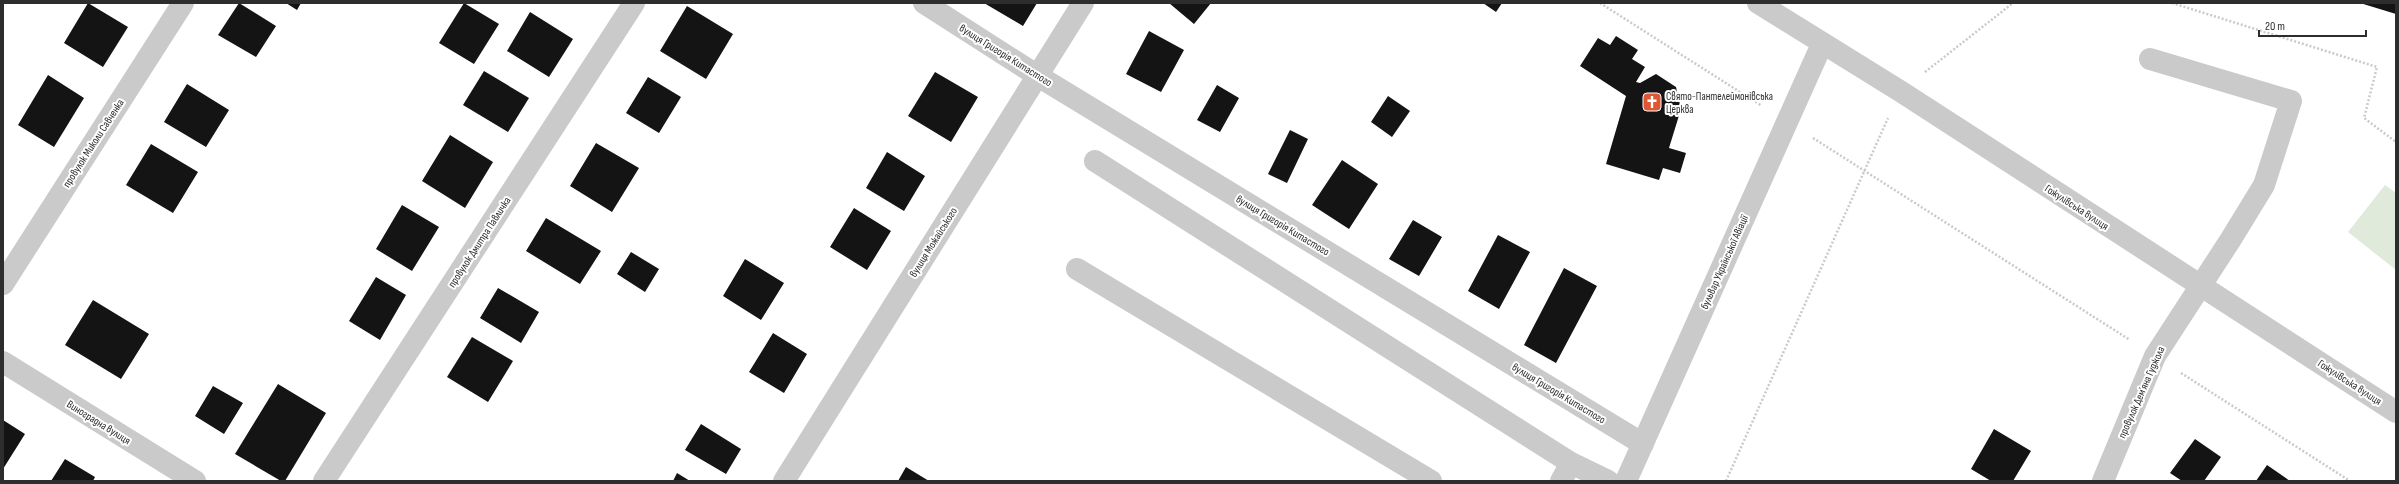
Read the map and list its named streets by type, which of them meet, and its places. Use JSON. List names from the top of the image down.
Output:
{
  "streets": {
    "street": [
      "вулиця Григорія Китастого",
      "провулок Миколи Савченка",
      "Гожулівська вулиця",
      "провулок Дмитра Павличка",
      "вулиця Можайського",
      "бульвар Української Авіації",
      "провулок Демʼяна Гуджола",
      "Виноградна вулиця"
    ]
  },
  "crossings": [
    ["вулиця Григорія Китастого", "вулиця Можайського"],
    ["вулиця Григорія Китастого", "бульвар Української Авіації"],
    ["Гожулівська вулиця", "бульвар Української Авіації"],
    ["Гожулівська вулиця", "провулок Демʼяна Гуджола"]
  ],
  "places": {
    "church": ["Свято-Пантелеймонівська Церква"]
  },
  "scale_bar": "20 m"
}
